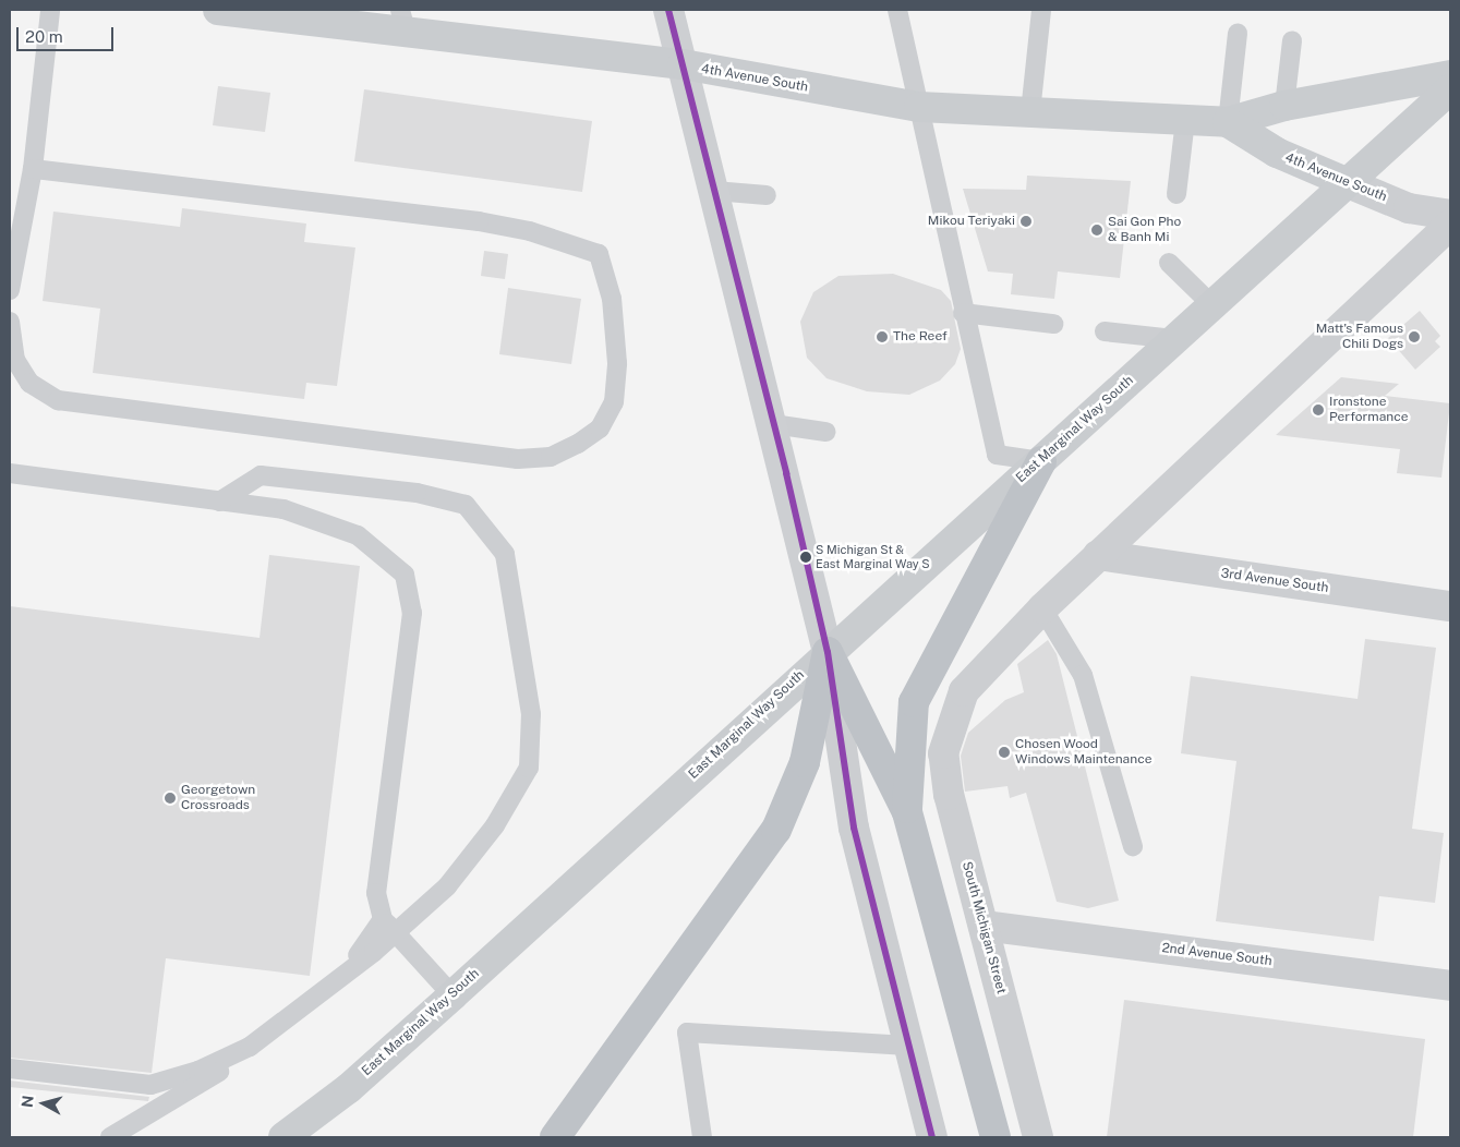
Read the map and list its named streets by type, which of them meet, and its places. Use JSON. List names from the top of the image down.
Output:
{
  "streets": {
    "main road": ["4th Avenue South", "East Marginal Way South"],
    "street": ["3rd Avenue South", "South Michigan Street", "2nd Avenue South"]
  },
  "crossings": [
    ["4th Avenue South", "East Marginal Way South"],
    ["South Michigan Street", "2nd Avenue South"]
  ],
  "places": [
    "Mikou Teriyaki",
    "Sai Gon Pho & Banh Mi",
    "The Reef",
    "Matt's Famous Chili Dogs",
    "Ironstone Performance",
    "S Michigan St & East Marginal Way S",
    "Chosen Wood Windows Maintenance",
    "Georgetown Crossroads"
  ],
  "scale_bar": "20 m",
  "north": "left"
}
